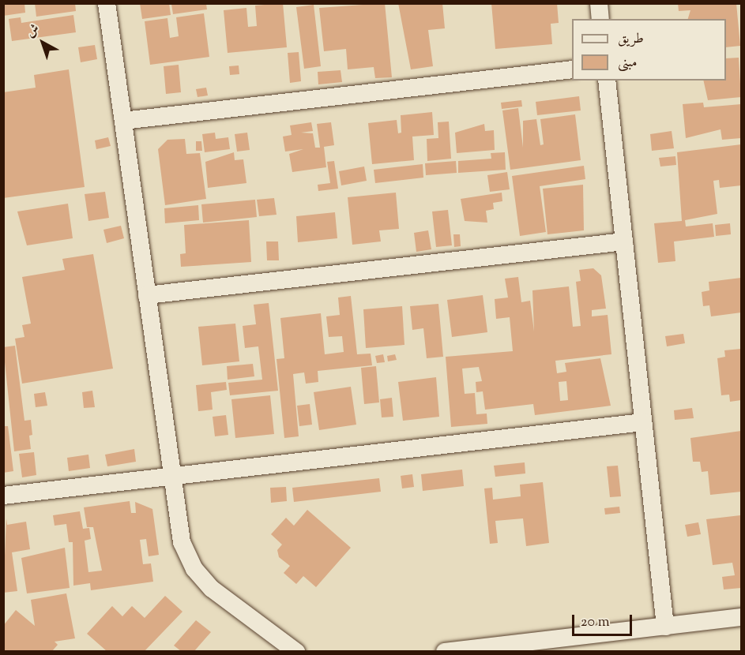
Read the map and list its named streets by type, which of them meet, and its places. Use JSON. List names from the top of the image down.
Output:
{
  "legend": ["طريق", "مبنى"],
  "scale_bar": "20 m",
  "north": "top left"
}
